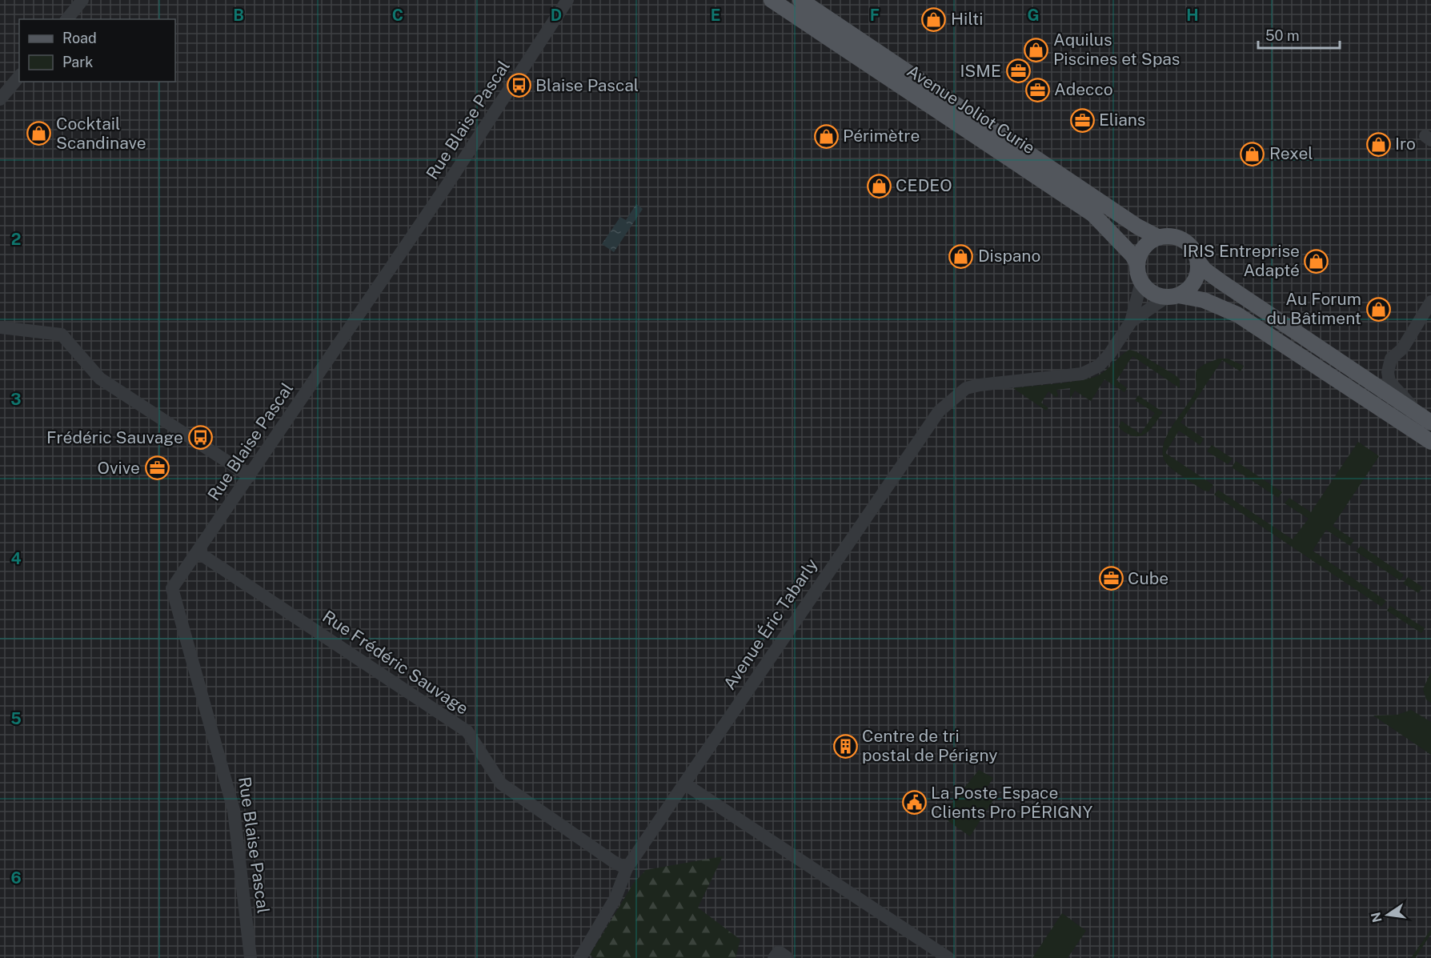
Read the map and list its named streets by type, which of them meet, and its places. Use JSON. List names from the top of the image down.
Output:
{
  "streets": {
    "main road": ["Avenue Joliot Curie"],
    "street": ["Rue Blaise Pascal", "Avenue Éric Tabarly", "Rue Frédéric Sauvage"]
  },
  "crossings": [
    ["Avenue Joliot Curie", "Avenue Éric Tabarly"],
    ["Rue Blaise Pascal", "Rue Frédéric Sauvage"],
    ["Avenue Éric Tabarly", "Rue Frédéric Sauvage"]
  ],
  "places": {
    "shop": [
      "Hilti",
      "Aquilus Piscines et Spas",
      "Cocktail Scandinave",
      "Périmètre",
      "Iro",
      "Rexel",
      "CEDEO",
      "Dispano",
      "IRIS Entreprise Adapté",
      "Au Forum du Bâtiment"
    ],
    "office": [
      "ISME",
      "Adecco",
      "Elians",
      "Ovive",
      "Cube"
    ],
    "bus stop": ["Blaise Pascal", "Frédéric Sauvage"],
    "building": ["Centre de tri postal de Périgny"],
    "public building": ["La Poste Espace Clients Pro PÉRIGNY"]
  },
  "legend": ["Road", "Park"],
  "scale_bar": "50 m",
  "north": "left",
  "grid": {
    "columns": [
      "B",
      "C",
      "D",
      "E",
      "F",
      "G",
      "H"
    ],
    "rows": [
      "2",
      "3",
      "4",
      "5",
      "6"
    ]
  }
}
